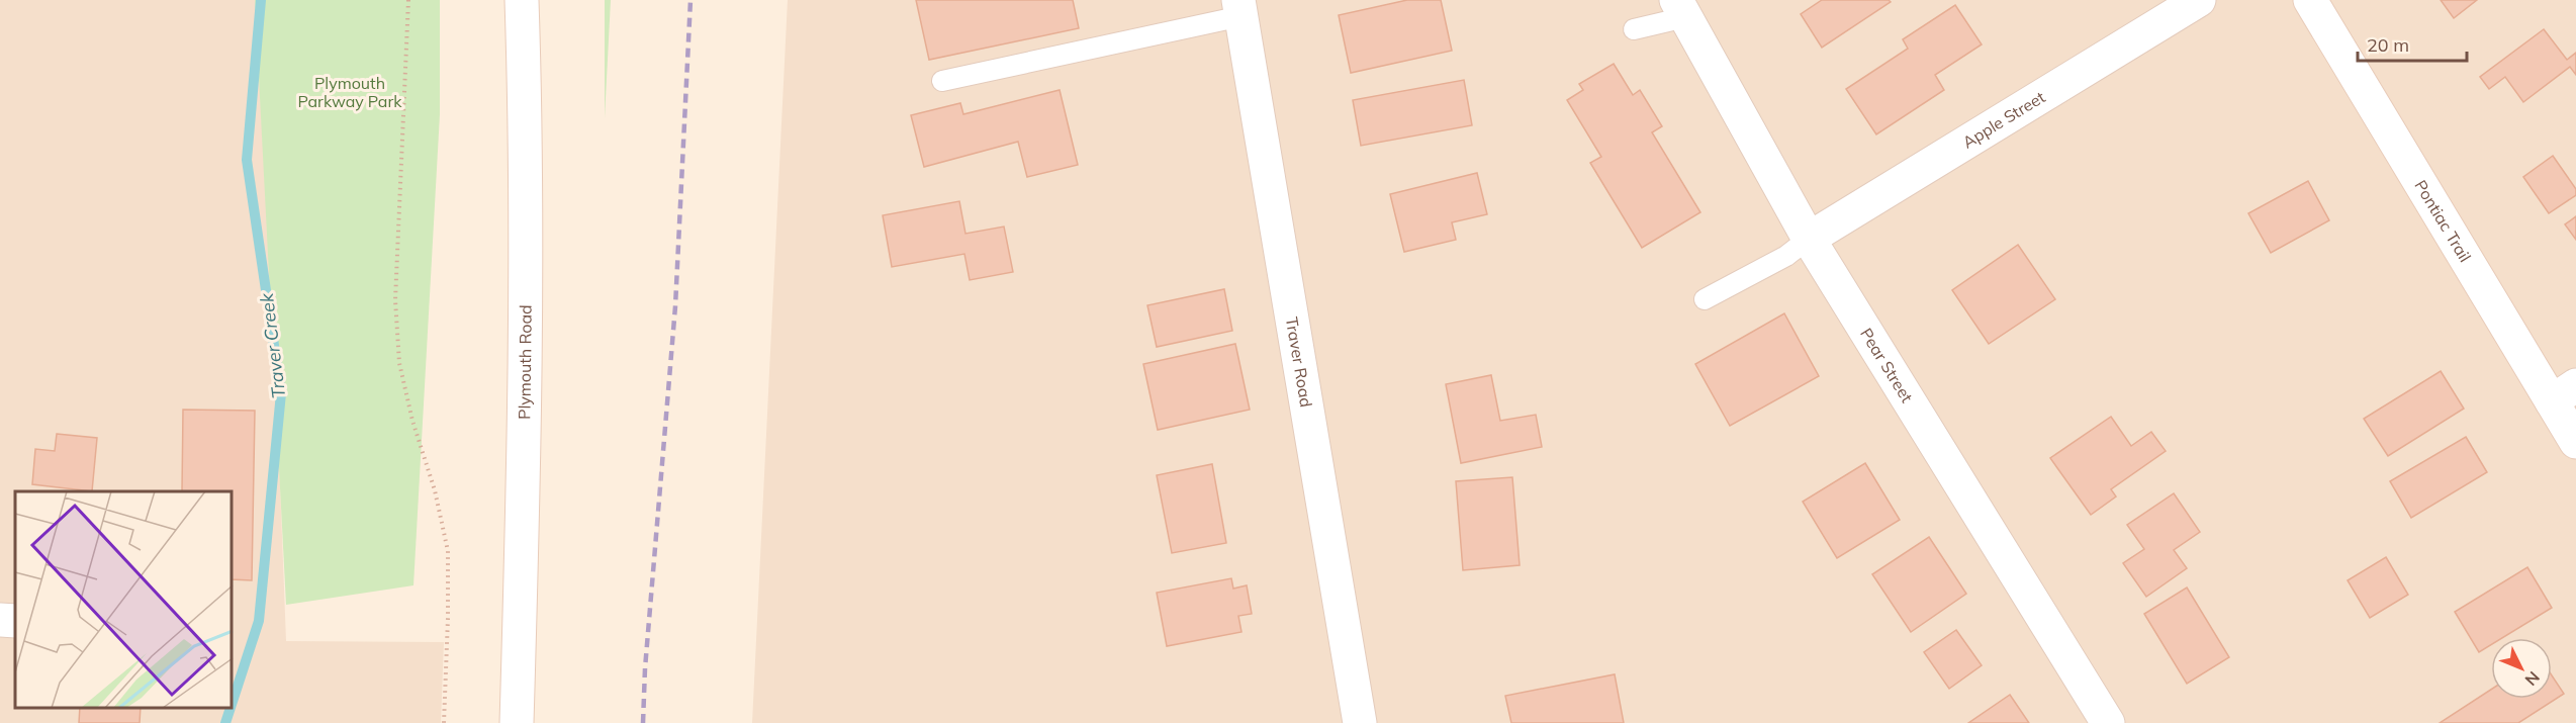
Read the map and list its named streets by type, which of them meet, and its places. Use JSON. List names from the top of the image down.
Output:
{
  "streets": {
    "street": [
      "Apple Street",
      "Pontiac Trail",
      "Plymouth Road",
      "Traver Road",
      "Pear Street"
    ]
  },
  "crossings": [
    ["Apple Street", "Pear Street"]
  ],
  "water": ["Traver Creek"],
  "parks": ["Plymouth Parkway Park"],
  "scale_bar": "20 m",
  "north": "bottom right"
}
